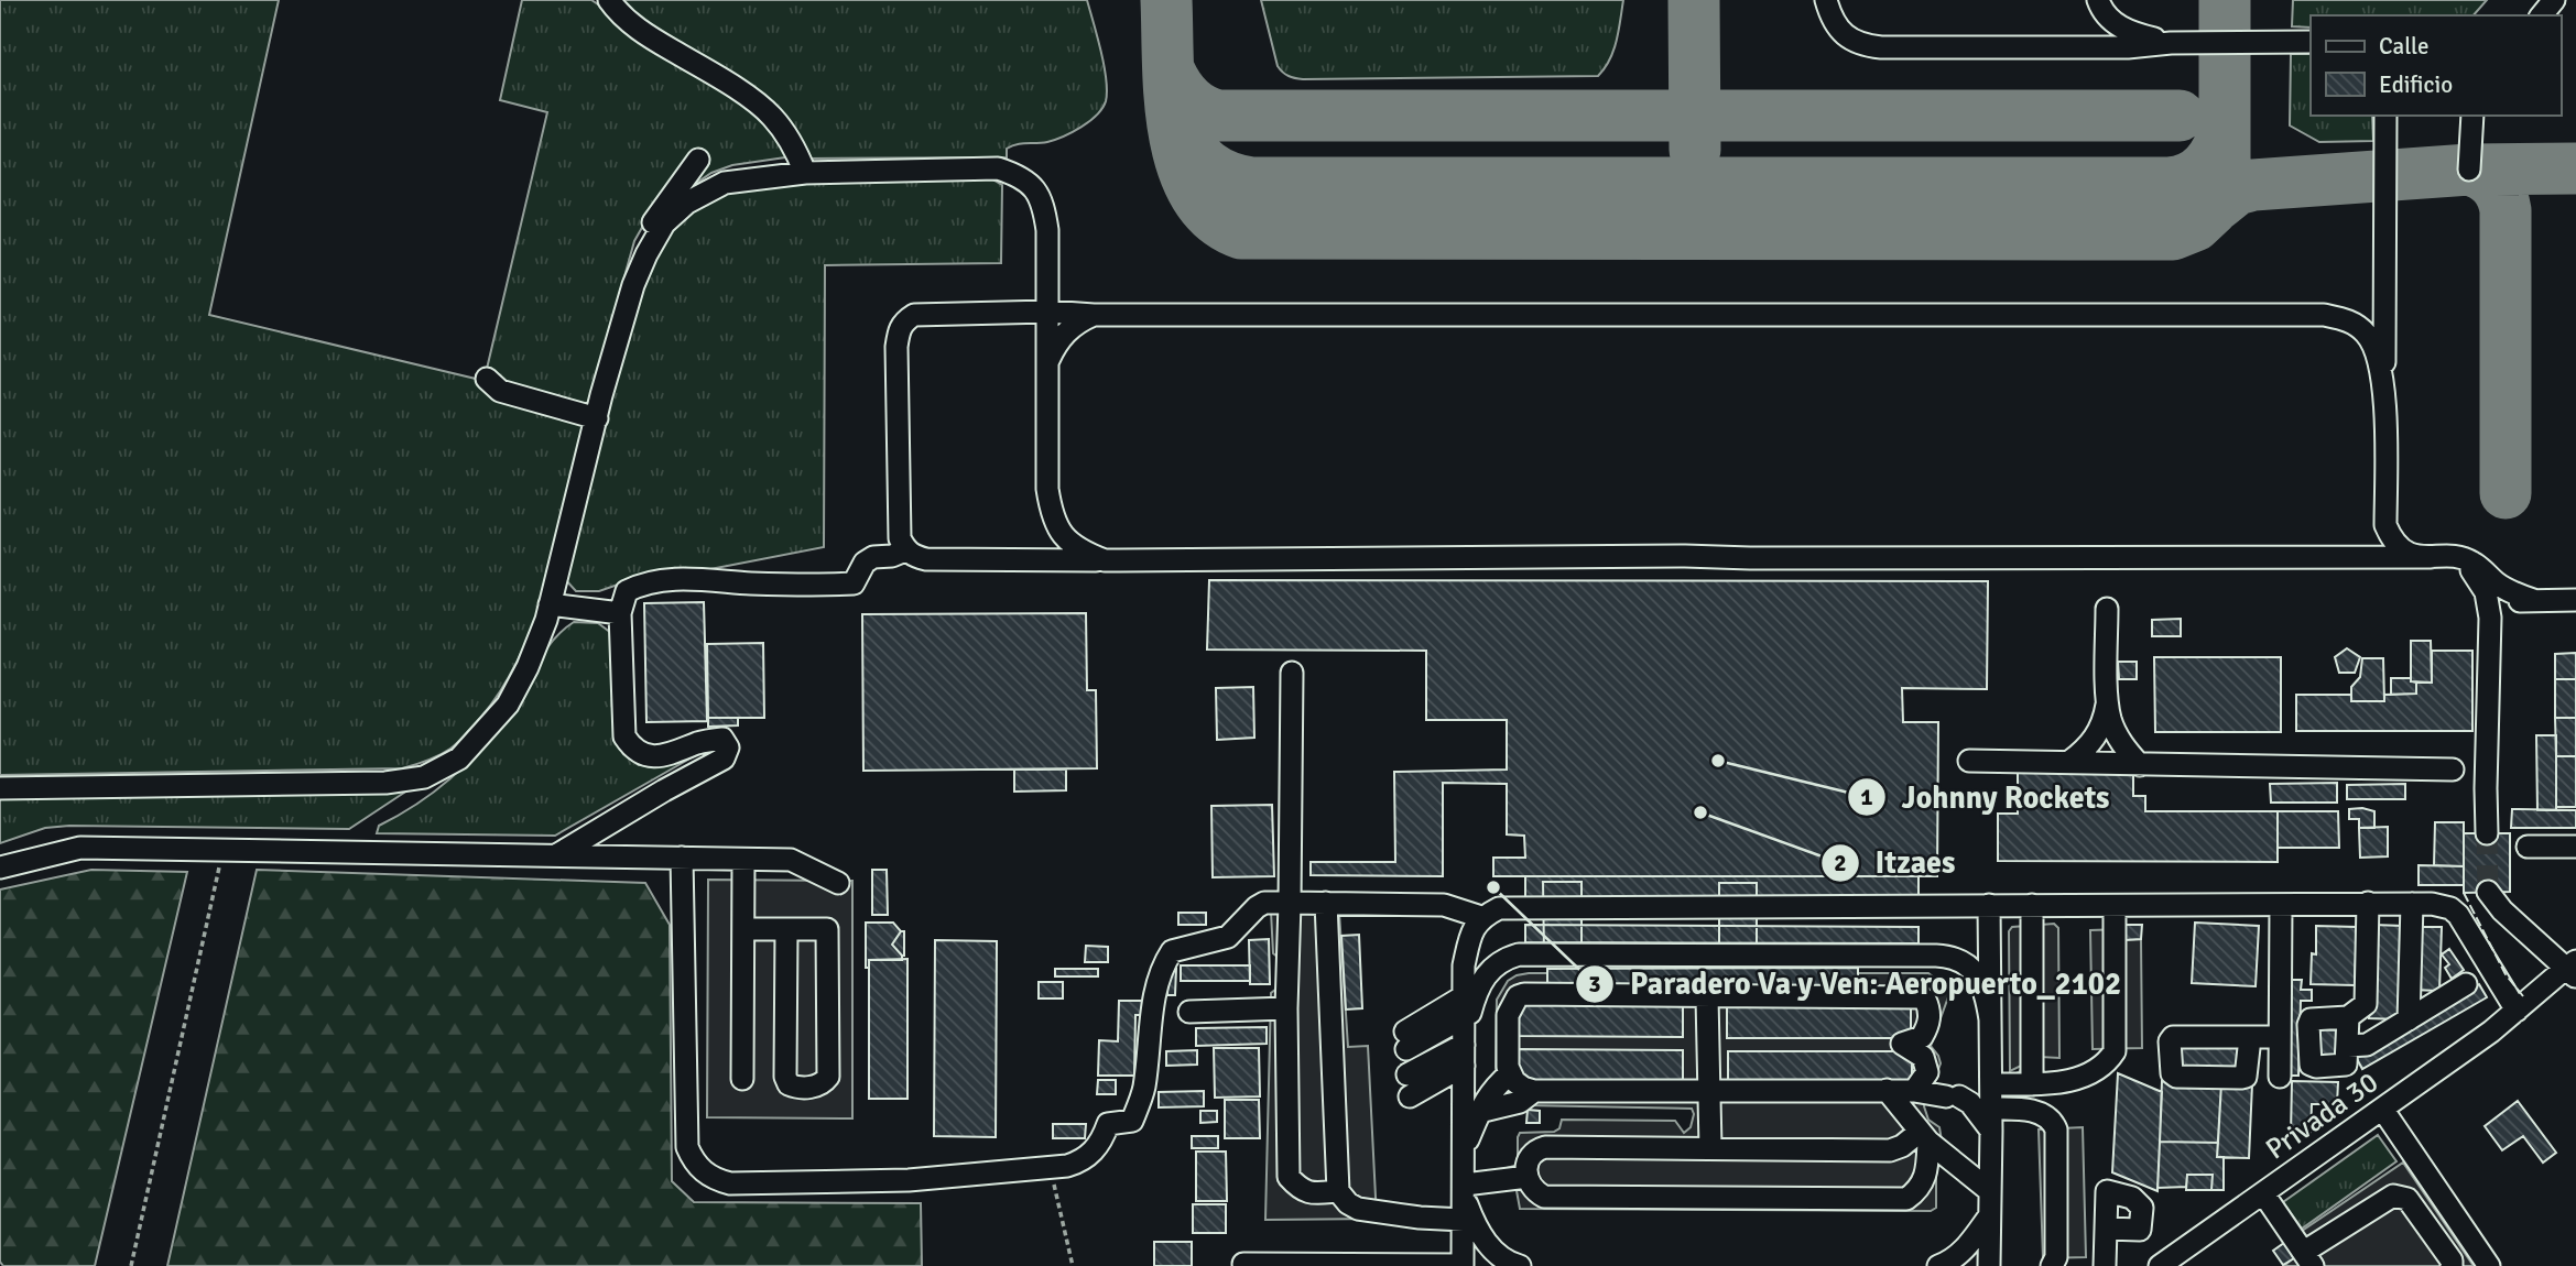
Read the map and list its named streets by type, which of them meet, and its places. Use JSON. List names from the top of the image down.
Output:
{
  "streets": {
    "street": ["Privada 30"]
  },
  "places": ["Johnny Rockets", "Itzaes", "Paradero Va y Ven: Aeropuerto_2102"],
  "legend": ["Calle", "Edificio"]
}
